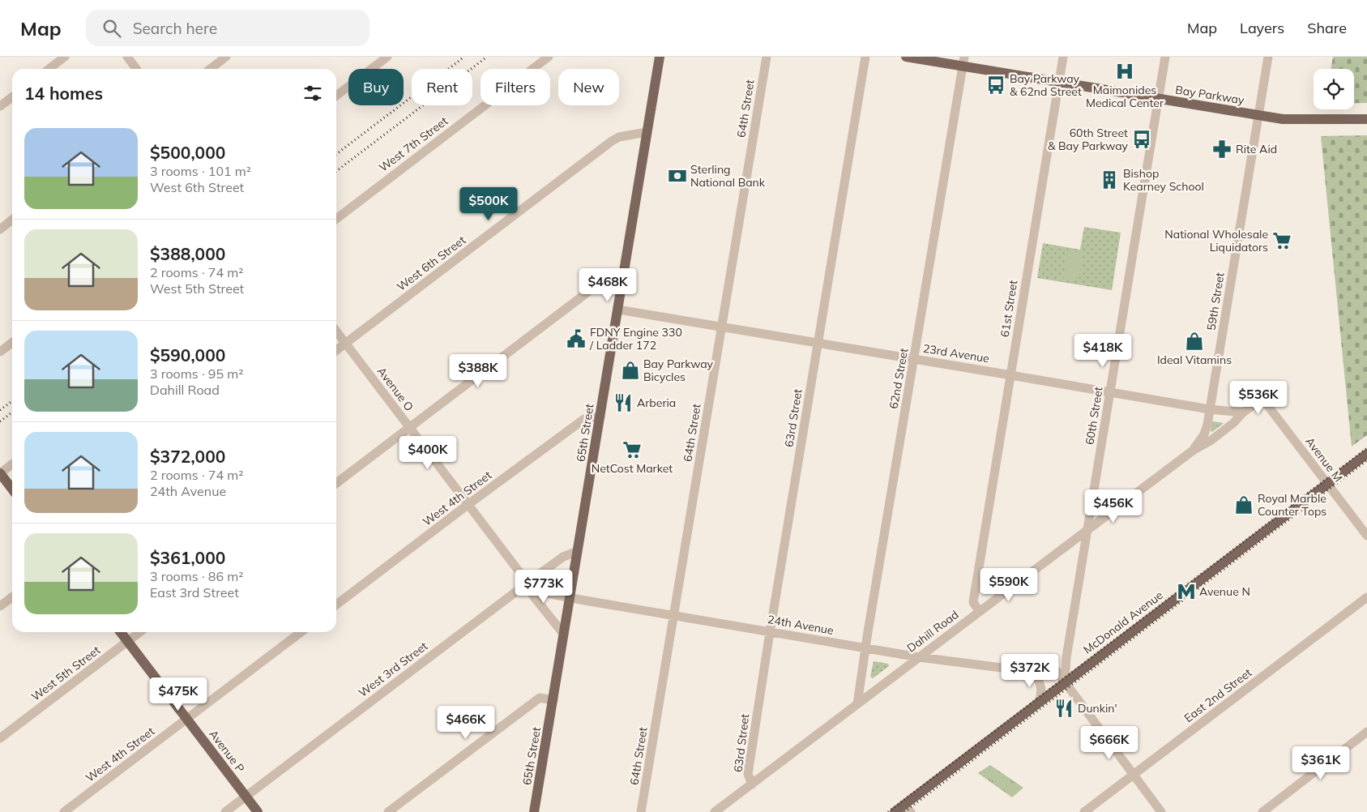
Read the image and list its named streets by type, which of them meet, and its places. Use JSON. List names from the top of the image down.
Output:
{
  "streets": {
    "main road": [
      "Bay Parkway",
      "65th Street",
      "McDonald Avenue",
      "Avenue P"
    ],
    "street": [
      "64th Street",
      "West 7th Street",
      "West 6th Street",
      "59th Street",
      "61st Street",
      "23rd Avenue",
      "62nd Street",
      "Avenue O",
      "60th Street",
      "63rd Street",
      "Avenue M",
      "West 4th Street",
      "24th Avenue",
      "Dahill Road",
      "West 3rd Street",
      "West 5th Street",
      "East 2nd Street"
    ]
  },
  "crossings": [
    ["Bay Parkway", "59th Street"],
    ["Bay Parkway", "61st Street"],
    ["Bay Parkway", "62nd Street"],
    ["Bay Parkway", "60th Street"],
    ["64th Street", "23rd Avenue"],
    ["64th Street", "24th Avenue"],
    ["West 6th Street", "Avenue O"],
    ["West 6th Street", "65th Street"],
    ["59th Street", "23rd Avenue"],
    ["59th Street", "Dahill Road"],
    ["61st Street", "23rd Avenue"],
    ["61st Street", "Dahill Road"],
    ["23rd Avenue", "62nd Street"],
    ["23rd Avenue", "60th Street"],
    ["23rd Avenue", "63rd Street"],
    ["23rd Avenue", "65th Street"],
    ["23rd Avenue", "Dahill Road"],
    ["62nd Street", "24th Avenue"],
    ["62nd Street", "Dahill Road"],
    ["Avenue O", "65th Street"],
    ["Avenue O", "West 4th Street"],
    ["Avenue O", "24th Avenue"],
    ["Avenue O", "West 3rd Street"],
    ["60th Street", "McDonald Avenue"],
    ["60th Street", "24th Avenue"],
    ["60th Street", "Dahill Road"],
    ["63rd Street", "24th Avenue"],
    ["63rd Street", "Dahill Road"],
    ["65th Street", "West 4th Street"],
    ["65th Street", "24th Avenue"],
    ["65th Street", "West 3rd Street"],
    ["Avenue M", "McDonald Avenue"],
    ["Avenue M", "Dahill Road"],
    ["West 4th Street", "Avenue P"],
    ["McDonald Avenue", "24th Avenue"],
    ["24th Avenue", "Dahill Road"],
    ["West 3rd Street", "Avenue P"],
    ["West 5th Street", "Avenue P"]
  ],
  "places": {
    "hospital": ["Maimonides Medical Center"],
    "bus stop": ["Bay Parkway & 62nd Street", "60th Street & Bay Parkway"],
    "pharmacy": ["Rite Aid"],
    "bank": ["Sterling National Bank"],
    "building": ["Bishop Kearney School"],
    "supermarket": ["National Wholesale Liquidators", "NetCost Market"],
    "public building": ["FDNY Engine 330 / Ladder 172"],
    "shop": ["Ideal Vitamins", "Bay Parkway Bicycles", "Royal Marble Counter Tops"],
    "restaurant": ["Arberia", "Dunkin'"],
    "metro station": ["Avenue N"]
  },
  "page": {
    "header": "Map",
    "search": "Search here",
    "nav": ["Map", "Layers", "Share"],
    "chip": [
      "Buy",
      "Rent",
      "Filters",
      "New"
    ],
    "heading": "14 homes",
    "list": [
      {
        "name": "$500,000",
        "note": "3 rooms · 101 m² · West 6th Street"
      },
      {
        "name": "$388,000",
        "note": "2 rooms · 74 m² · West 5th Street"
      },
      {
        "name": "$590,000",
        "note": "3 rooms · 95 m² · Dahill Road"
      },
      {
        "name": "$372,000",
        "note": "2 rooms · 74 m² · 24th Avenue"
      },
      {
        "name": "$361,000",
        "note": "3 rooms · 86 m² · East 3rd Street"
      }
    ],
    "price": [
      "$500K",
      "$468K",
      "$418K",
      "$388K",
      "$536K",
      "$400K",
      "$456K",
      "$590K",
      "$773K",
      "$372K",
      "$475K",
      "$466K",
      "$666K",
      "$361K"
    ]
  }
}
